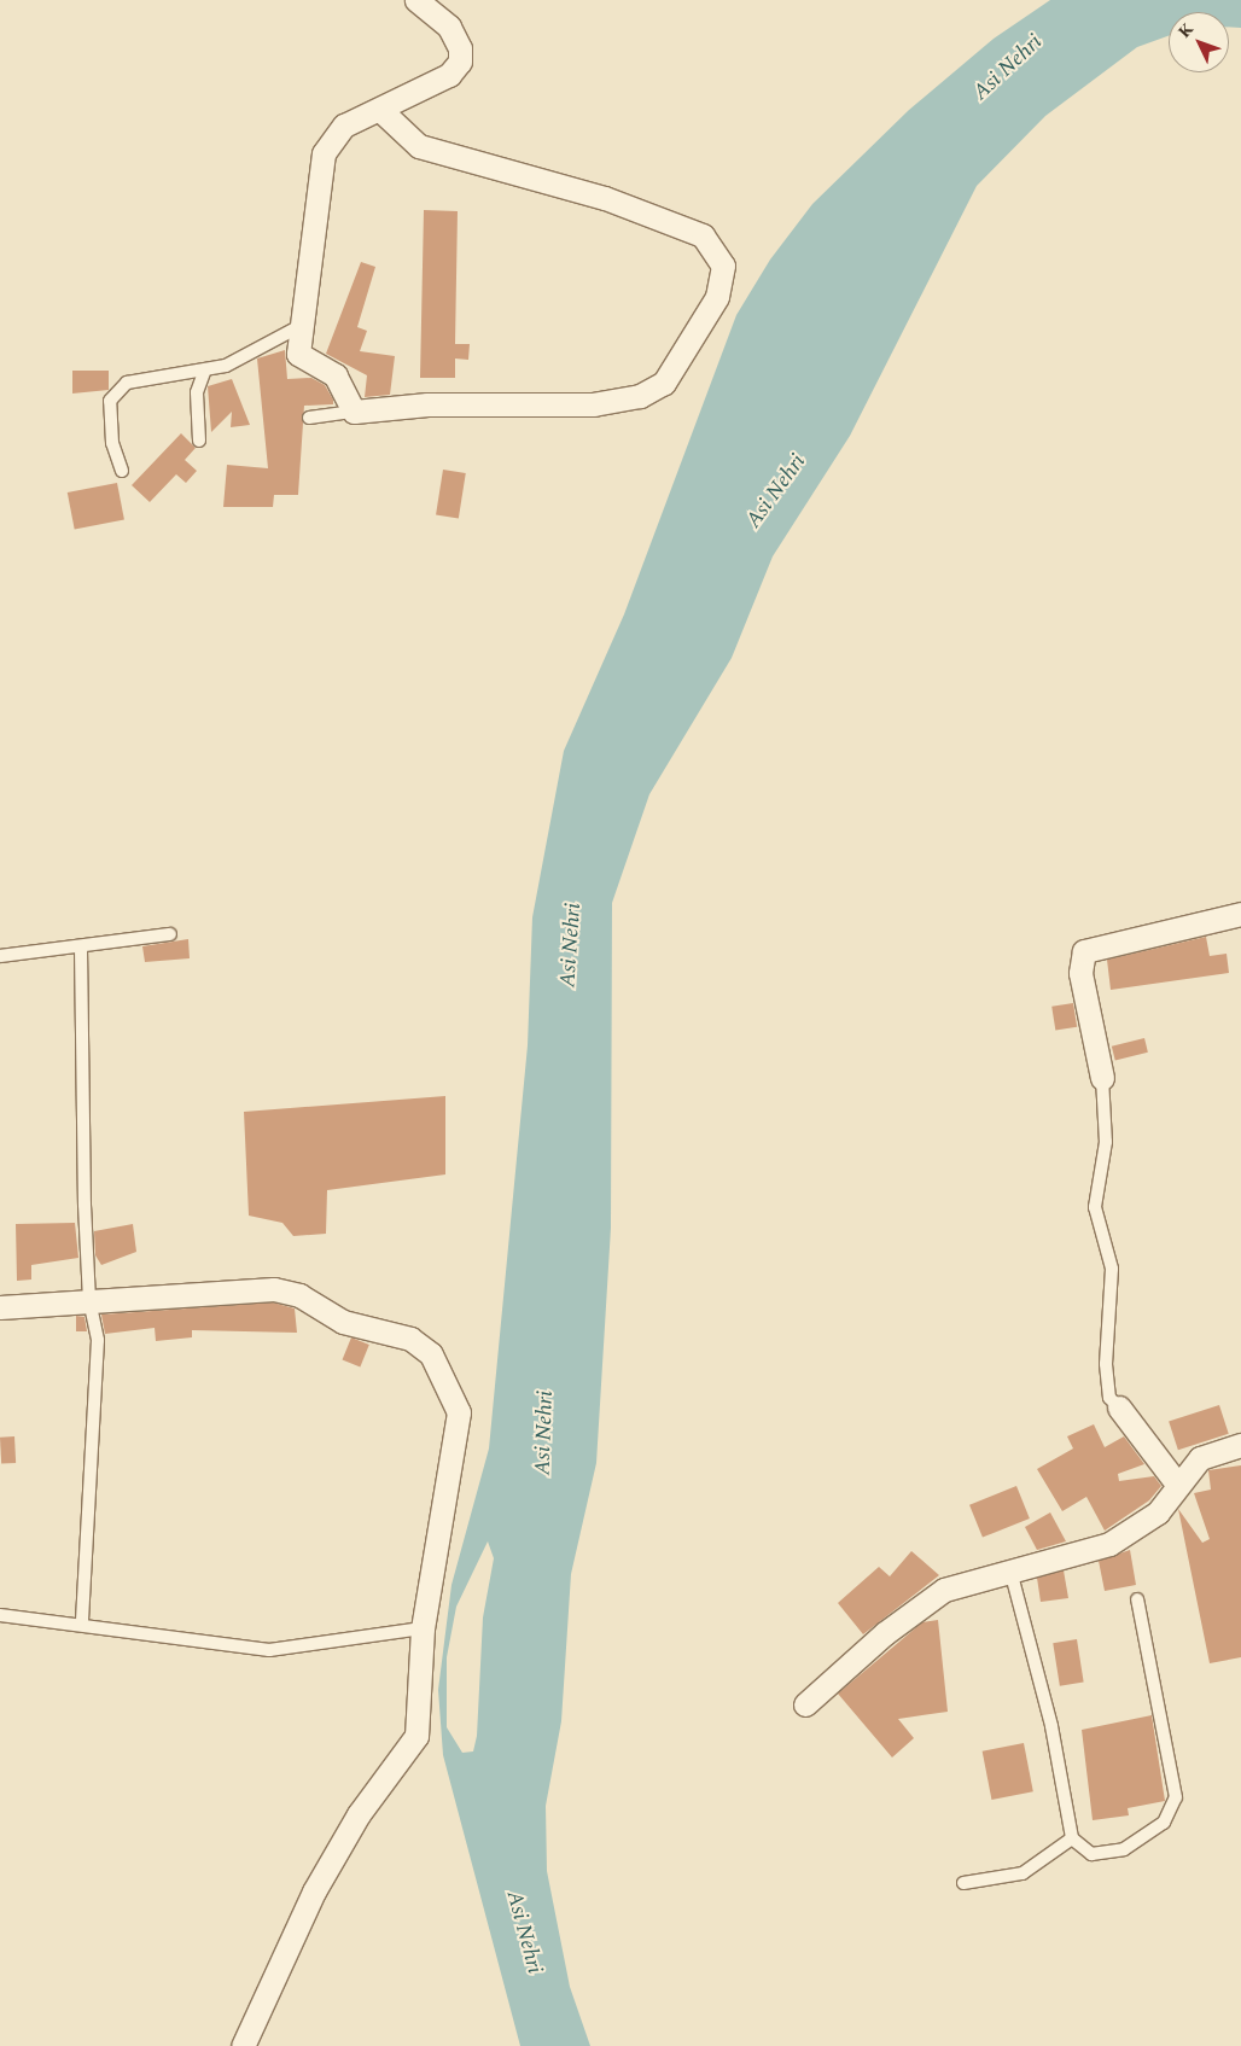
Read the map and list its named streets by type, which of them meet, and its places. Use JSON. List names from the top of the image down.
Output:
{
  "water": ["Asi Nehri"],
  "north": "top left"
}
